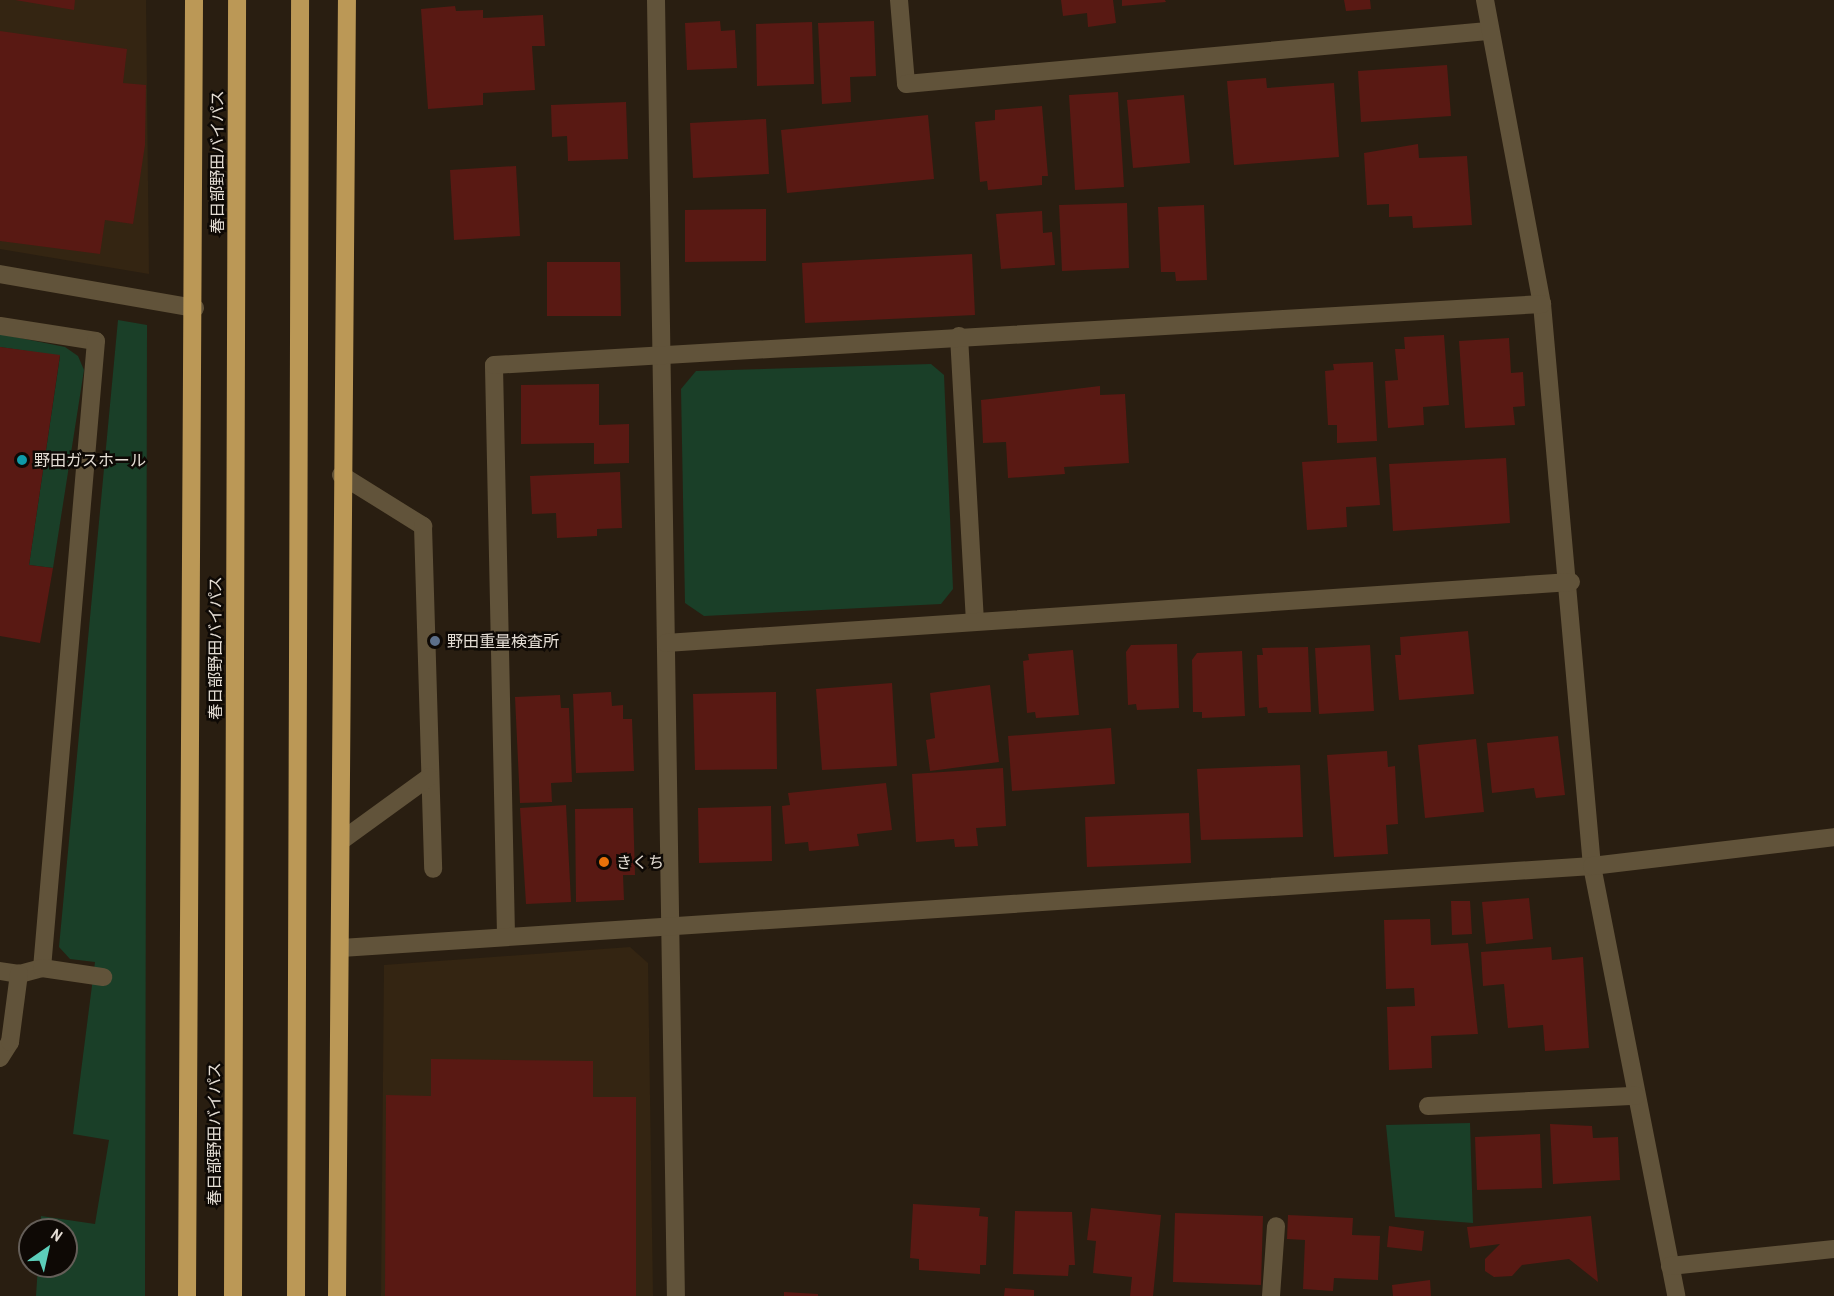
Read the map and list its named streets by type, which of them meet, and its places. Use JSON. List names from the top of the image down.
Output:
{
  "streets": {
    "highway": ["春日部野田バイパス"]
  },
  "places": ["野田ガスホール", "野田重量検査所", "きくち"],
  "north": "top right"
}
